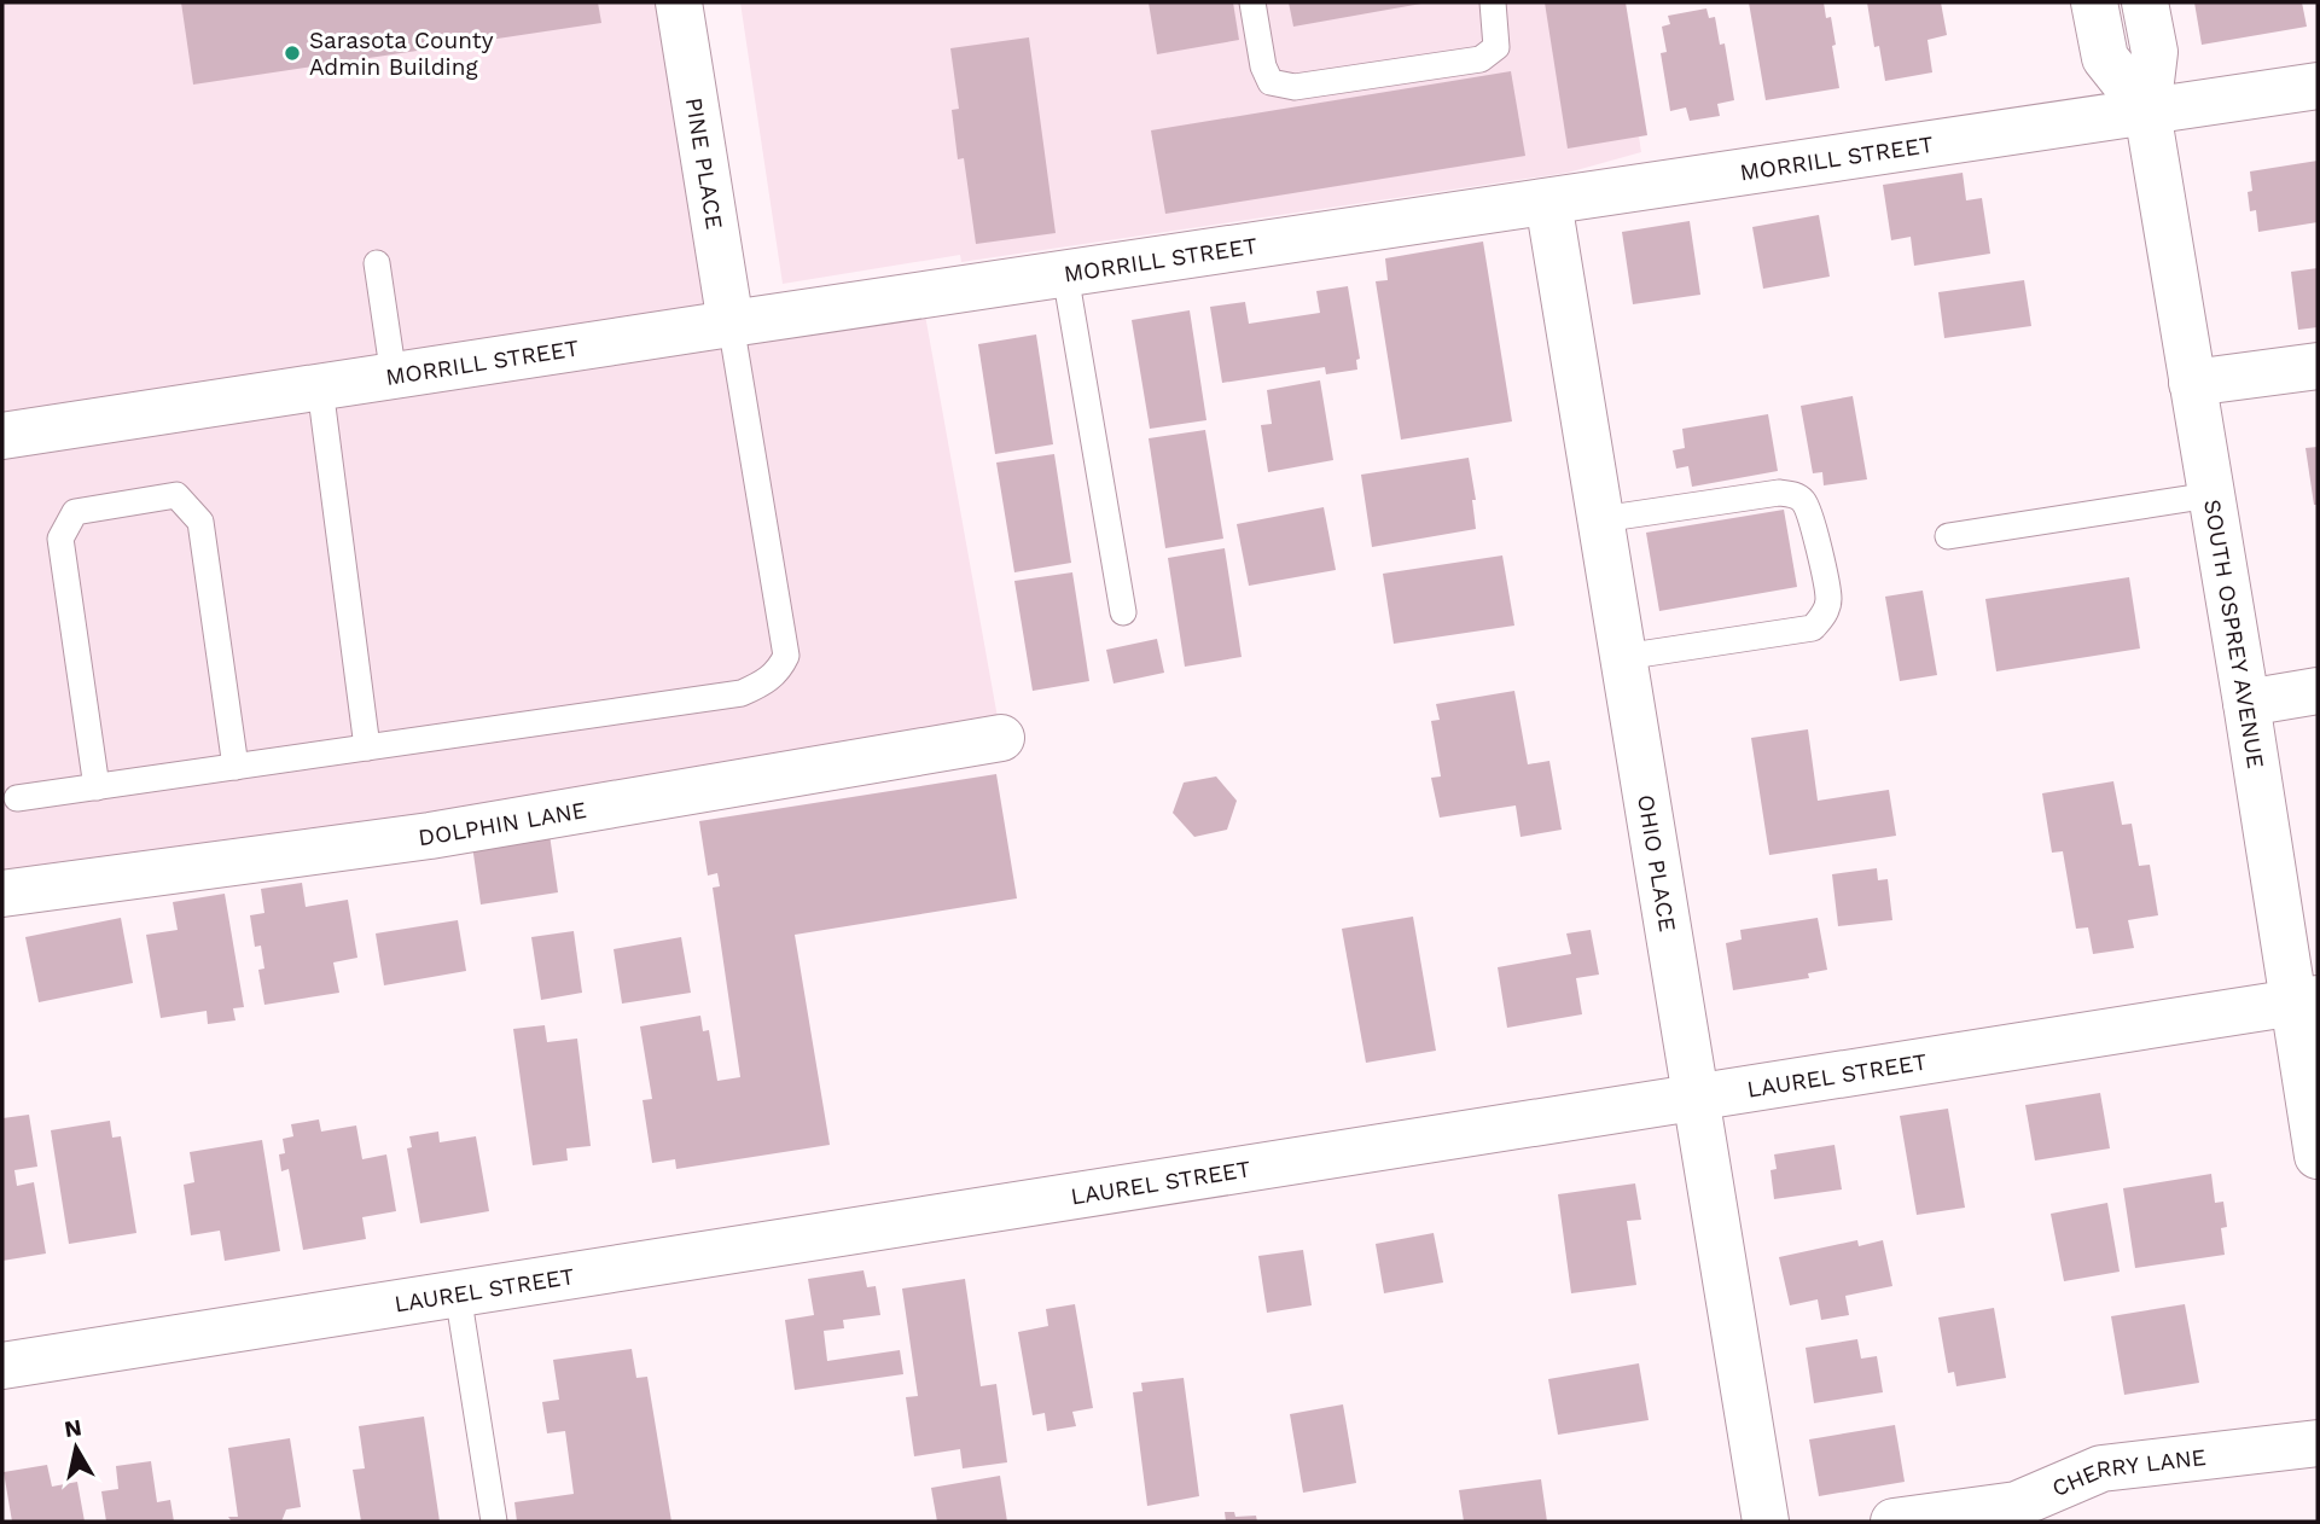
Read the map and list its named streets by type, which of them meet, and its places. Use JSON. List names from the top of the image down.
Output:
{
  "streets": {
    "street": [
      "MORRILL STREET",
      "PINE PLACE",
      "SOUTH OSPREY AVENUE",
      "DOLPHIN LANE",
      "OHIO PLACE",
      "LAUREL STREET",
      "CHERRY LANE"
    ]
  },
  "crossings": [
    ["MORRILL STREET", "PINE PLACE"],
    ["MORRILL STREET", "SOUTH OSPREY AVENUE"],
    ["MORRILL STREET", "OHIO PLACE"],
    ["SOUTH OSPREY AVENUE", "LAUREL STREET"],
    ["OHIO PLACE", "LAUREL STREET"]
  ],
  "places": ["Sarasota County Admin Building"],
  "north": "top"
}
